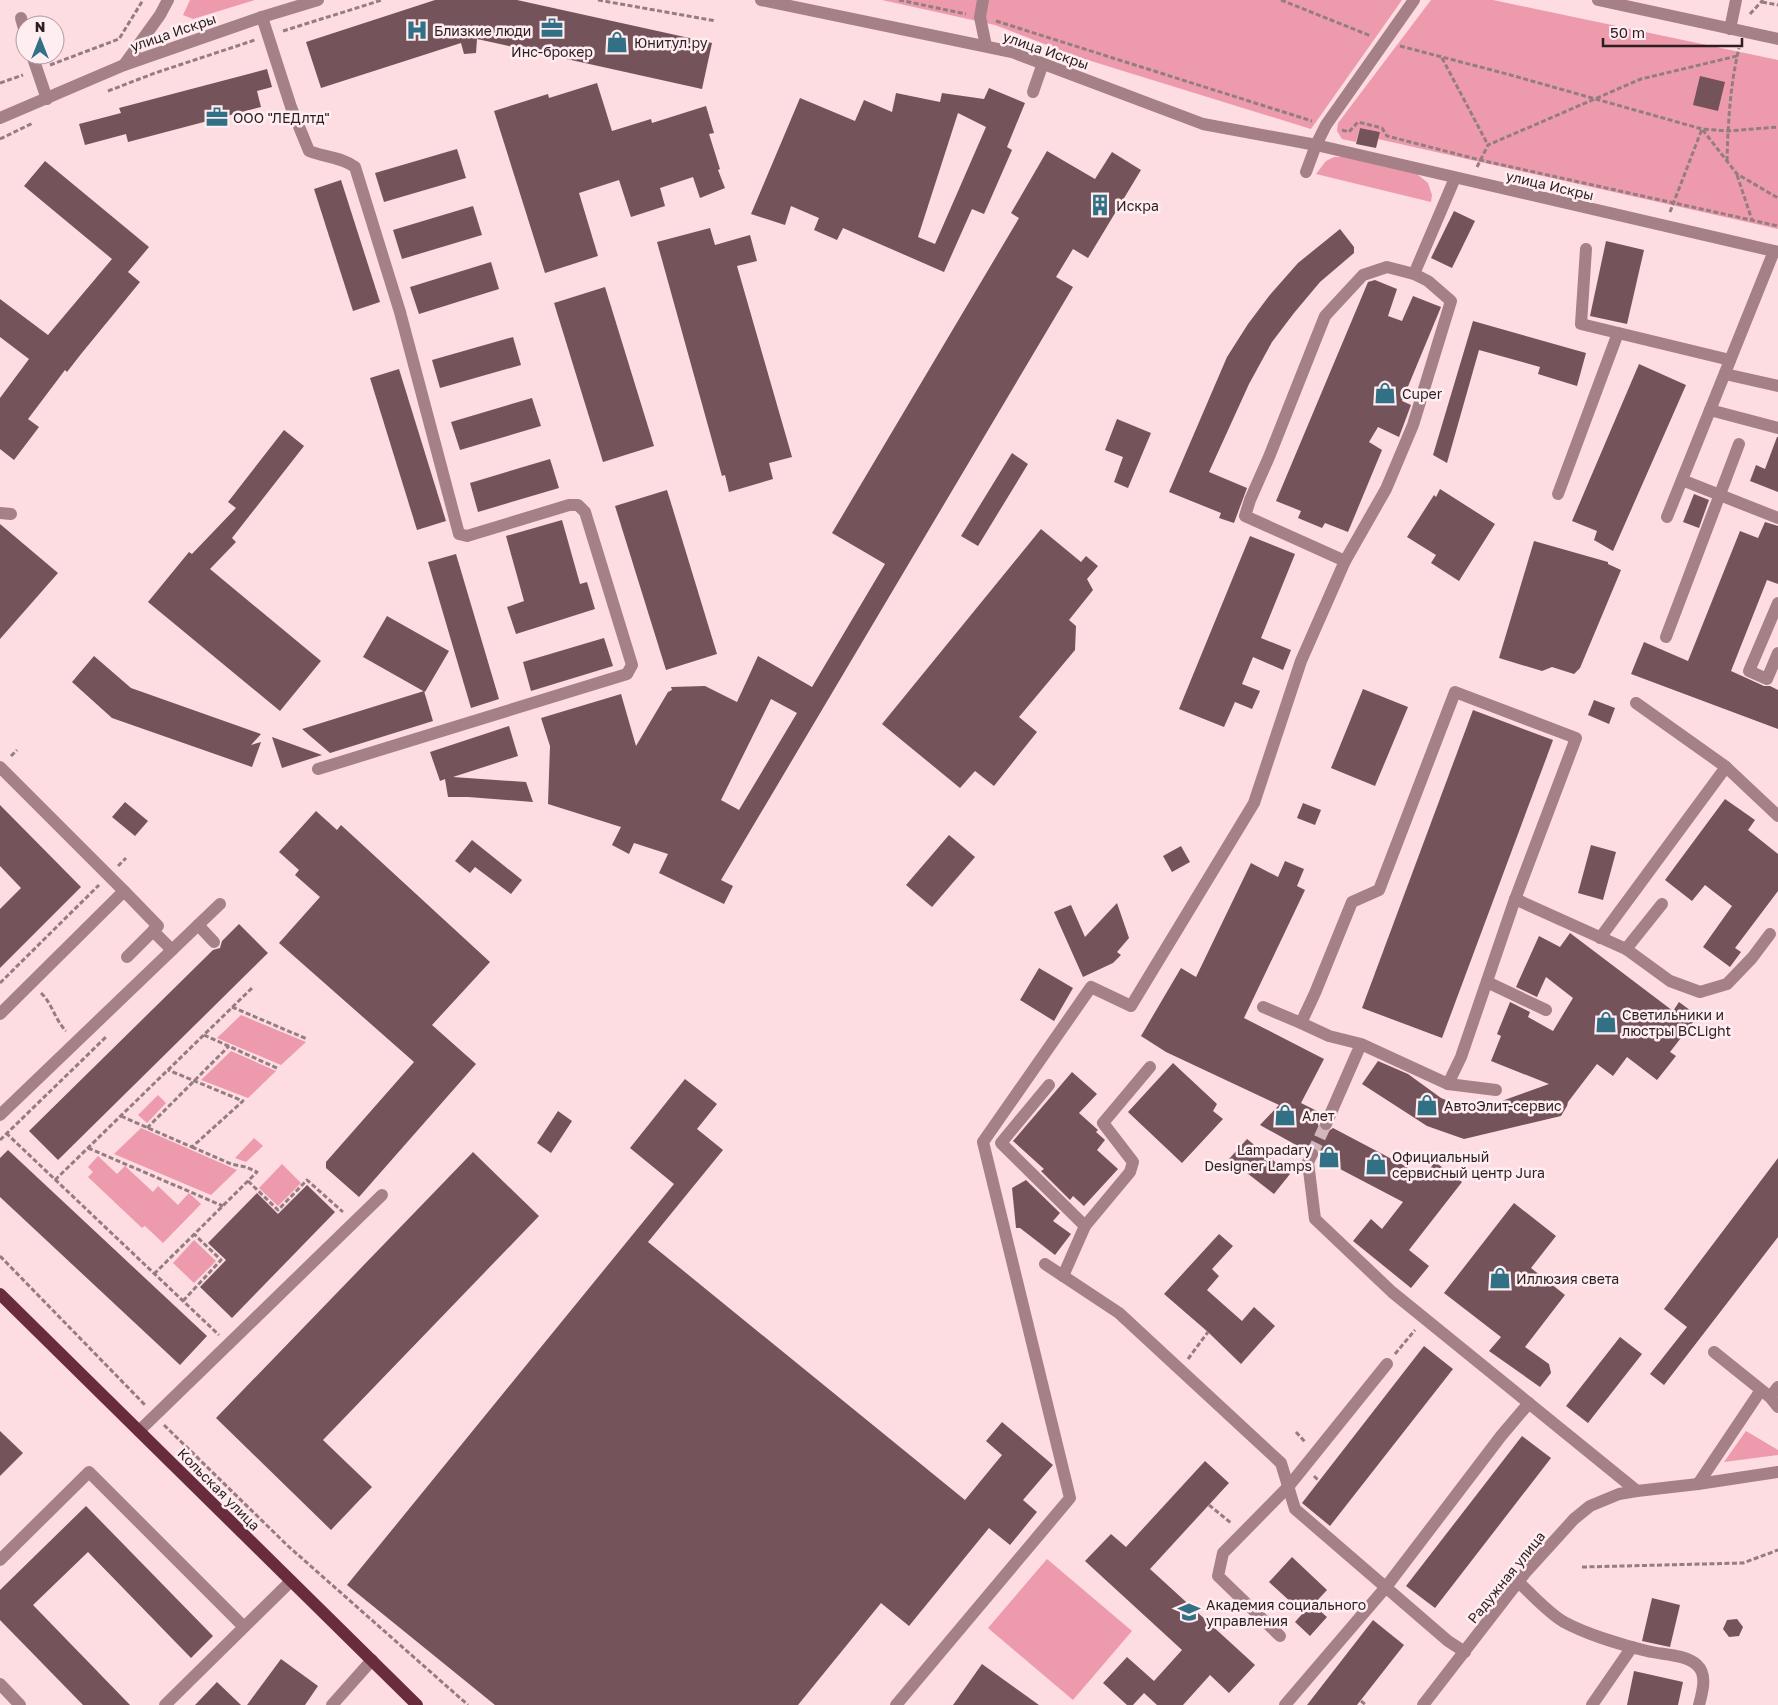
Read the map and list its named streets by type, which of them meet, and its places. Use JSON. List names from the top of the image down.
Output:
{
  "streets": {
    "main road": ["Кольская улица"],
    "street": ["улица Искры", "Радужная улица"]
  },
  "places": {
    "office": ["Инс-брокер", "ООО \"ЛЕДлтд\""],
    "hospital": ["Близкие люди"],
    "shop": [
      "Юнитул.ру",
      "Cuper",
      "Светильники и люстры BCLight",
      "АвтоЭлит-сервис",
      "Алет",
      "Lampadary Designer Lamps",
      "Официальный сервисный центр Jura",
      "Иллюзия света"
    ],
    "building": ["Искра"],
    "school or university": ["Академия социального управления"]
  },
  "scale_bar": "50 m",
  "north": "top"
}
